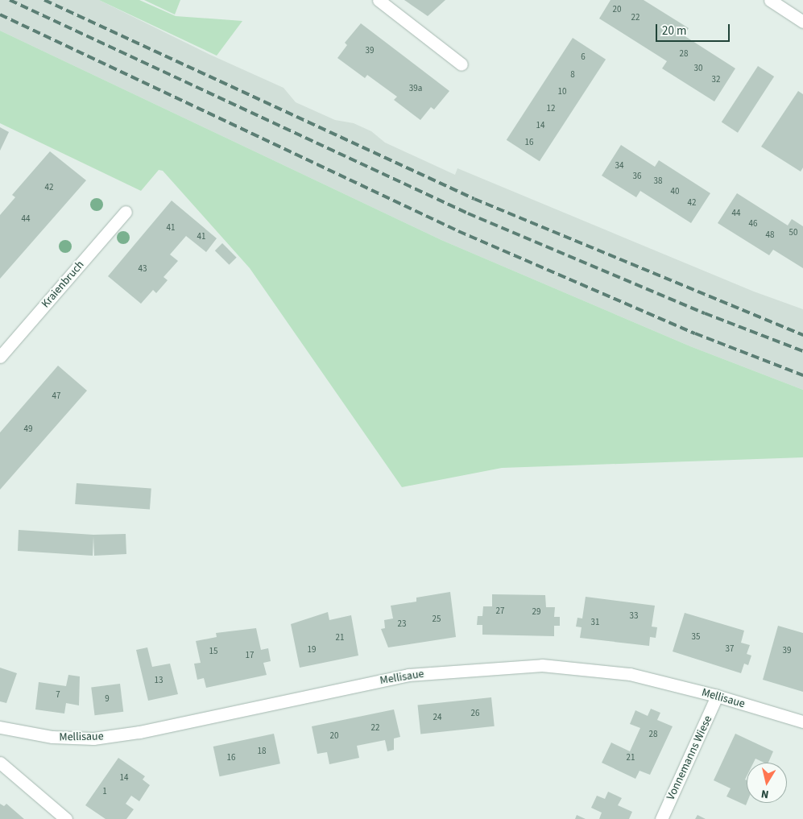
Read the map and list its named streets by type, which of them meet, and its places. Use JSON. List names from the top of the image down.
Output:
{
  "streets": {
    "street": ["Kraienbruch", "Mellisaue", "Vonnemanns Wiese"]
  },
  "crossings": [
    ["Mellisaue", "Vonnemanns Wiese"]
  ],
  "house_numbers": [
    "20",
    "22",
    "39",
    "28",
    "6",
    "30",
    "8",
    "32",
    "39a",
    "10",
    "12",
    "14",
    "16",
    "34",
    "36",
    "38",
    "42",
    "40",
    "42",
    "44",
    "44",
    "46",
    "41",
    "50",
    "48",
    "41",
    "43",
    "47",
    "49",
    "27",
    "29",
    "33",
    "25",
    "31",
    "23",
    "35",
    "21",
    "37",
    "19",
    "39",
    "15",
    "17",
    "13",
    "7",
    "9",
    "26",
    "24",
    "22",
    "28",
    "20",
    "18",
    "16",
    "21",
    "14",
    "1"
  ],
  "scale_bar": "20 m",
  "north": "bottom"
}
